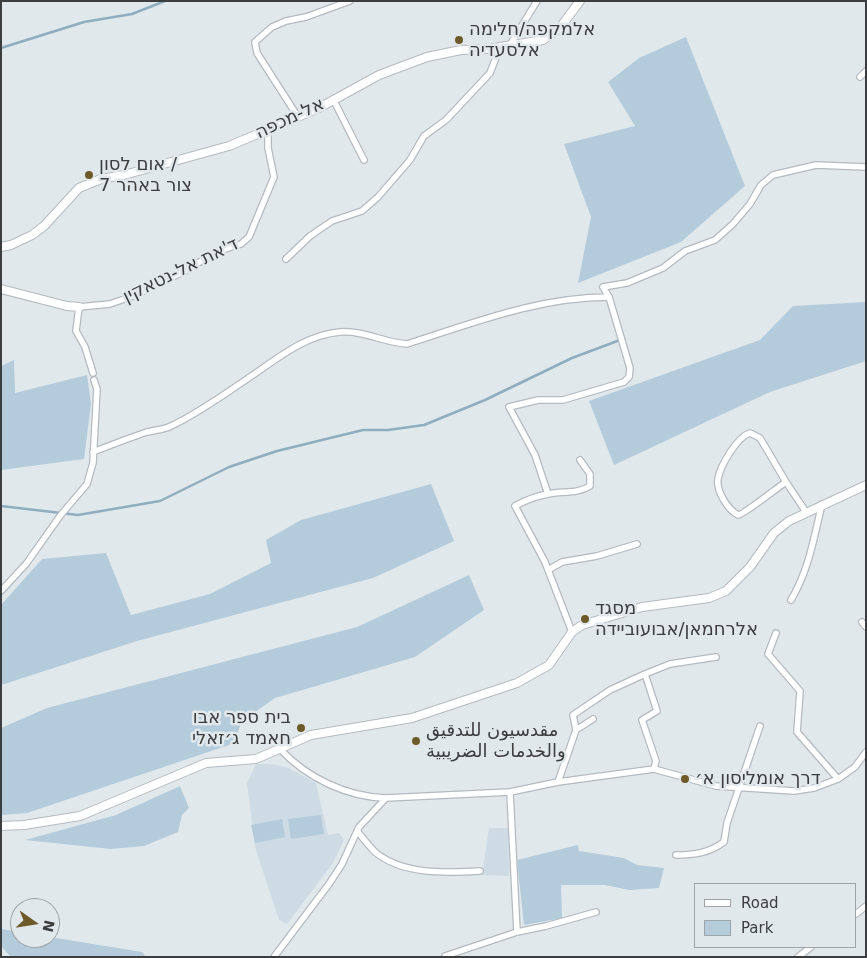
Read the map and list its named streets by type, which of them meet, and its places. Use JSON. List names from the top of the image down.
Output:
{
  "streets": {
    "street": ["אל-מכפה", "ד'את אל-נטאקין"]
  },
  "crossings": [
    ["אל-מכפה", "ד'את אל-נטאקין"]
  ],
  "places": [
    "אלמקפה/חלימה אלסעדיה",
    "אום לסון / צור באהר 7",
    "מסגד אלרחמאן/אבועוביידה",
    "בית ספר אבו חאמד ג׳זאלי",
    "مقدسيون للتدقيق والخدمات الضريبية",
    "דרך אומליסון א׳"
  ],
  "legend": ["Road", "Park"],
  "north": "right"
}
